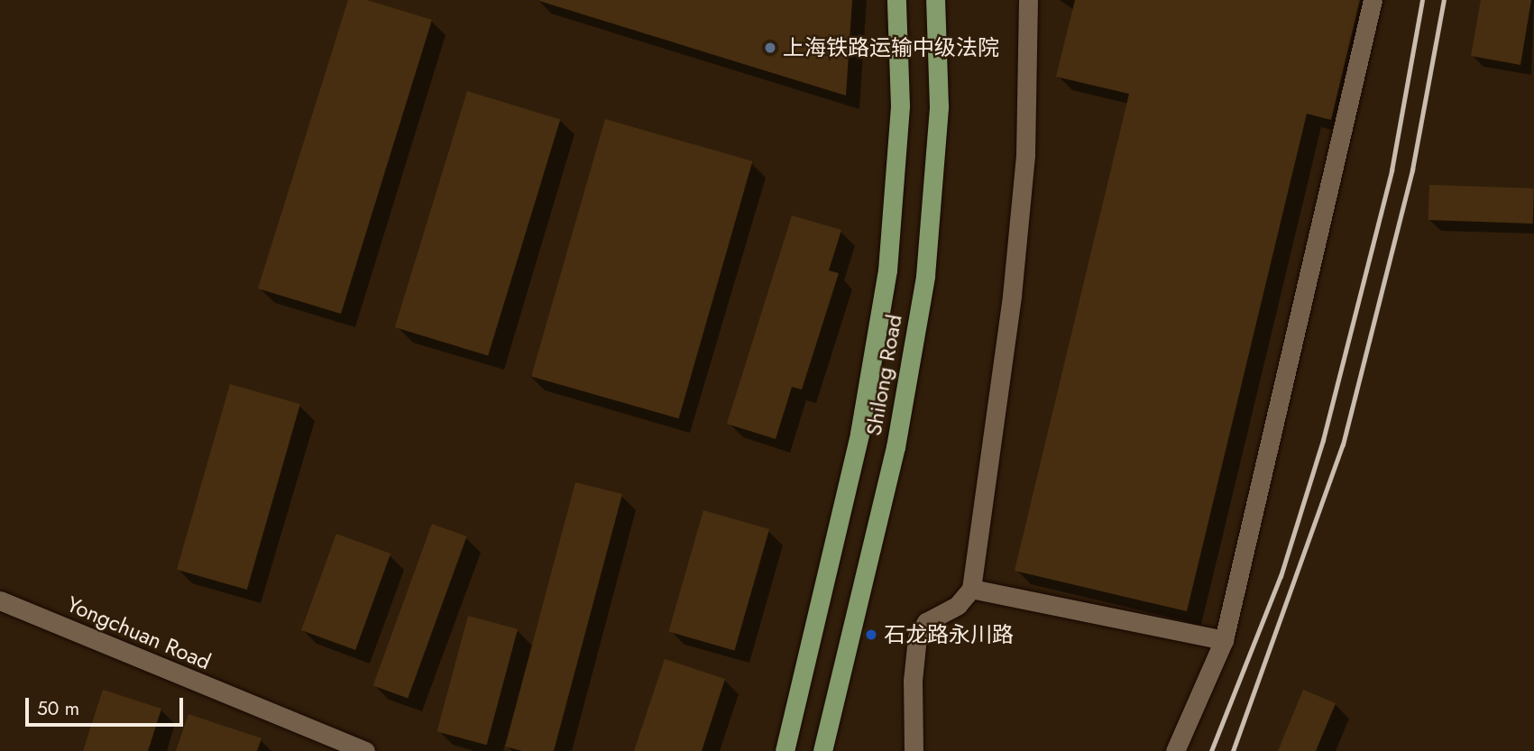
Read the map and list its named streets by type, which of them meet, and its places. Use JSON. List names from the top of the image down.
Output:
{
  "streets": {
    "main road": ["Shilong Road"],
    "street": ["Yongchuan Road"]
  },
  "places": ["上海铁路运输中级法院", "石龙路永川路"],
  "scale_bar": "50 m"
}
